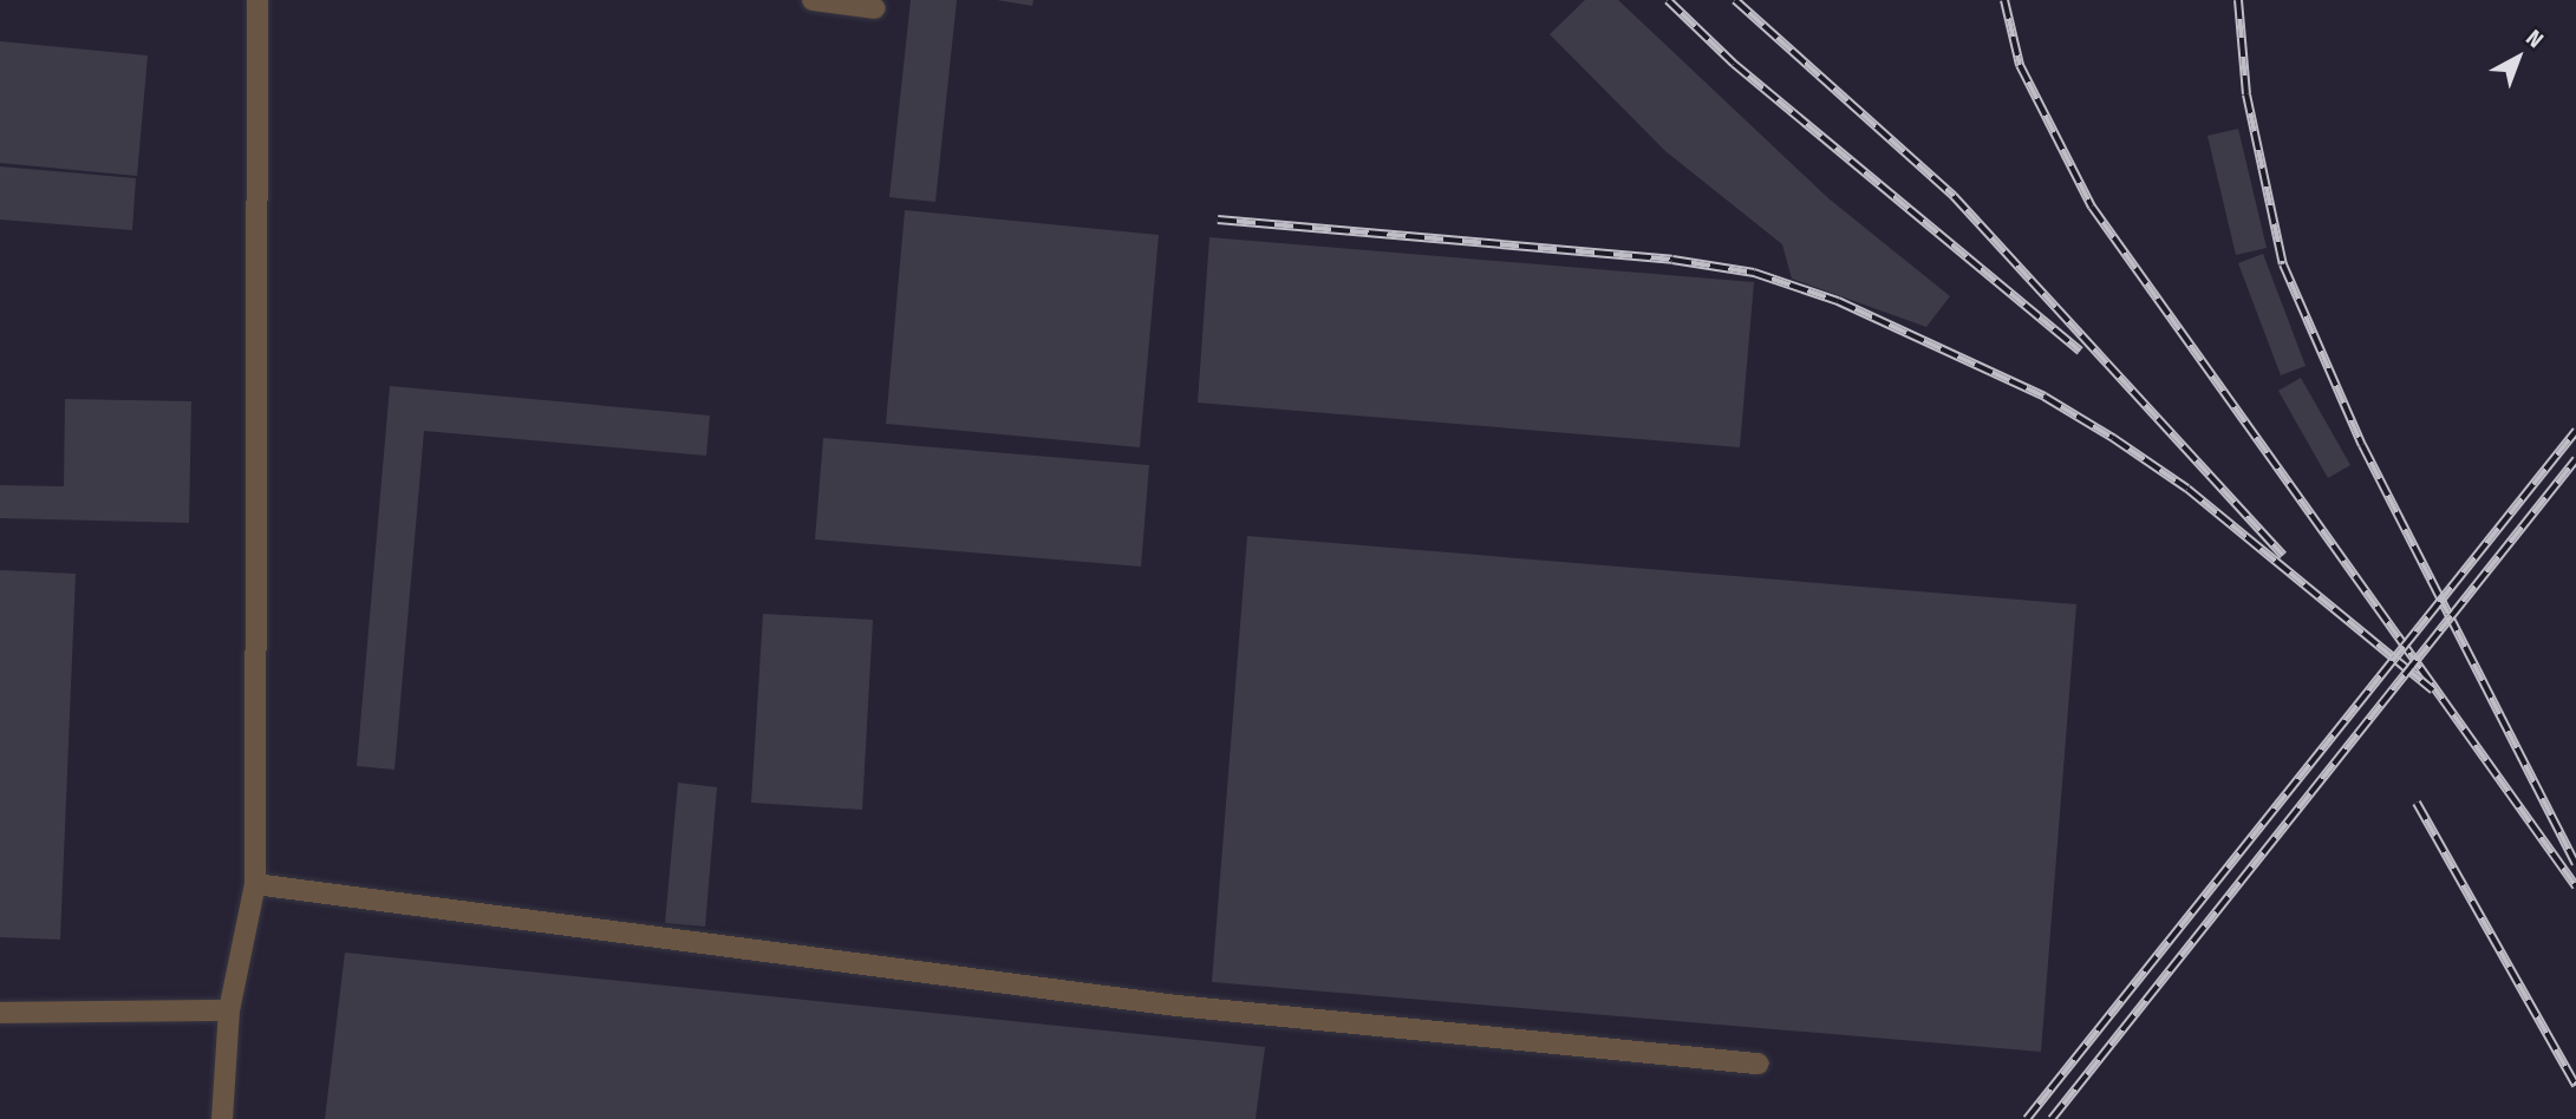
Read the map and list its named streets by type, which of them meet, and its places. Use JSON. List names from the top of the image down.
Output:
{
  "north": "top right"
}
